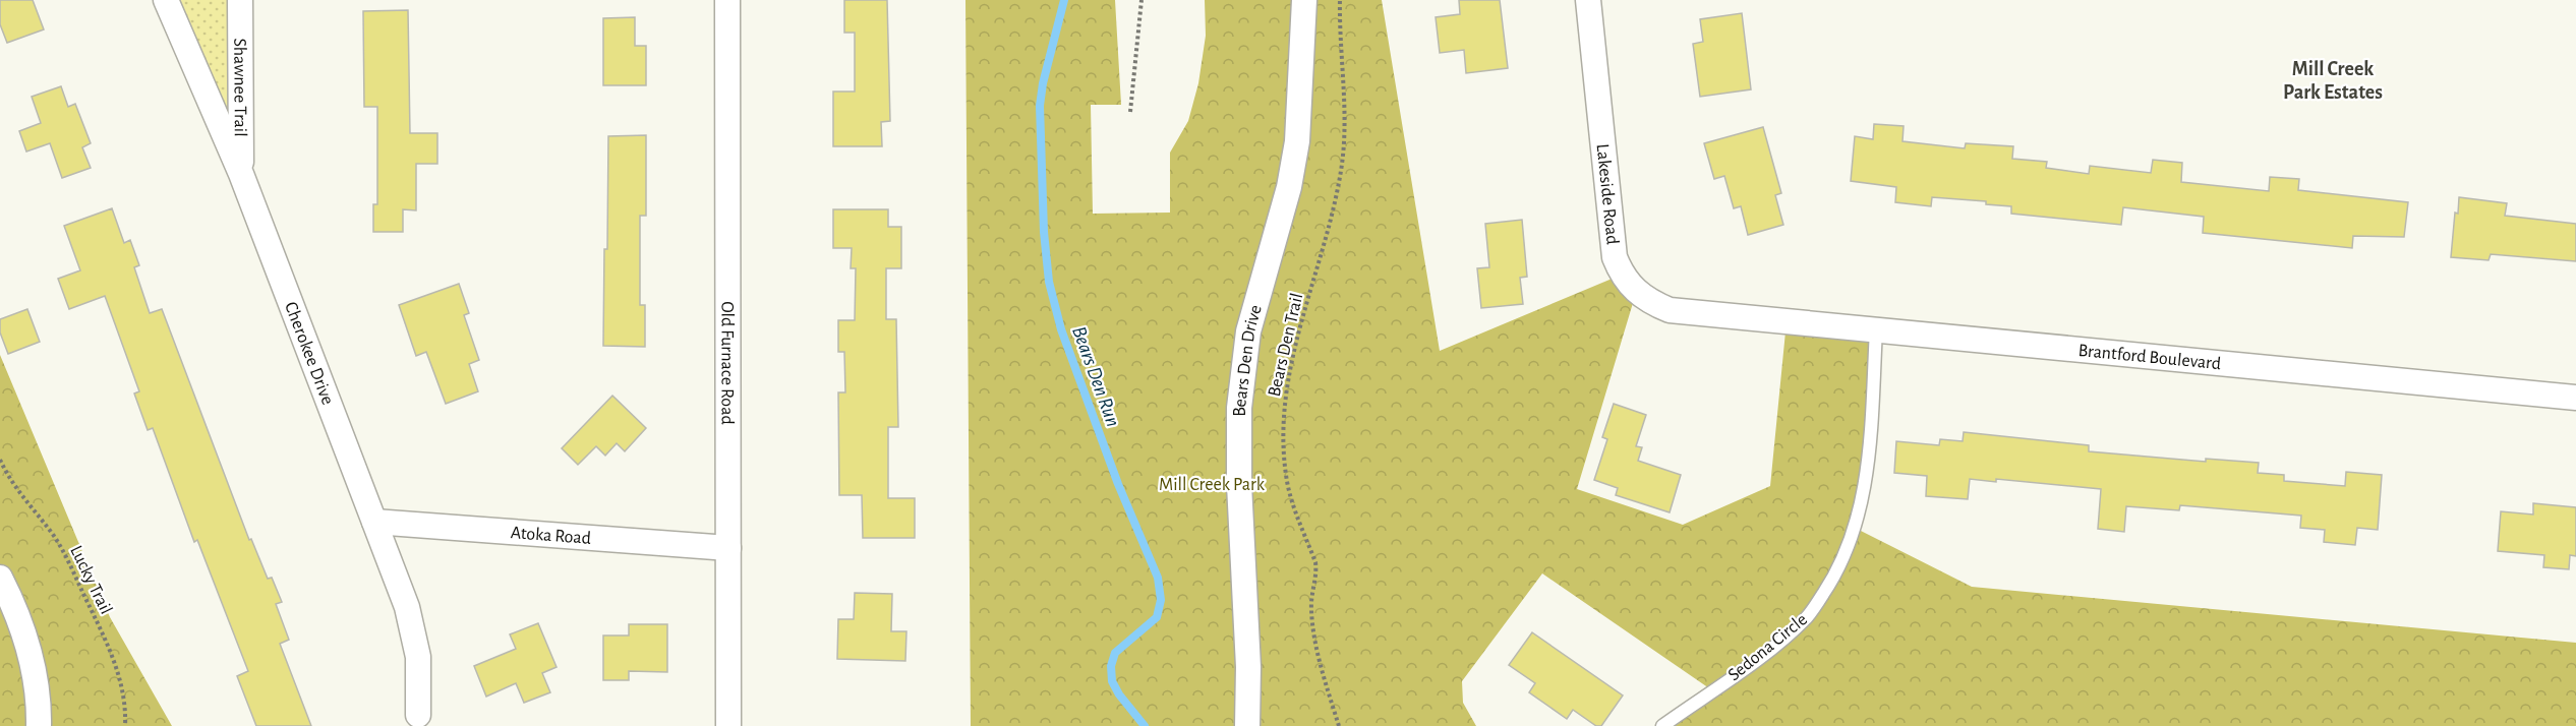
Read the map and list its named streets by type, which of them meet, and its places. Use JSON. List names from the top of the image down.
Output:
{
  "streets": {
    "street": [
      "Shawnee Trail",
      "Lakeside Road",
      "Cherokee Drive",
      "Brantford Boulevard",
      "Bears Den Drive",
      "Old Furnace Road",
      "Atoka Road"
    ],
    "lane": ["Sedona Circle"],
    "path": ["Bears Den Trail", "Lucky Trail"]
  },
  "crossings": [
    ["Shawnee Trail", "Cherokee Drive"],
    ["Lakeside Road", "Brantford Boulevard"],
    ["Cherokee Drive", "Atoka Road"],
    ["Brantford Boulevard", "Sedona Circle"],
    ["Old Furnace Road", "Atoka Road"]
  ],
  "districts": ["Mill Creek Park Estates"],
  "water": ["Bears Den Run"],
  "parks": ["Mill Creek Park"]
}
